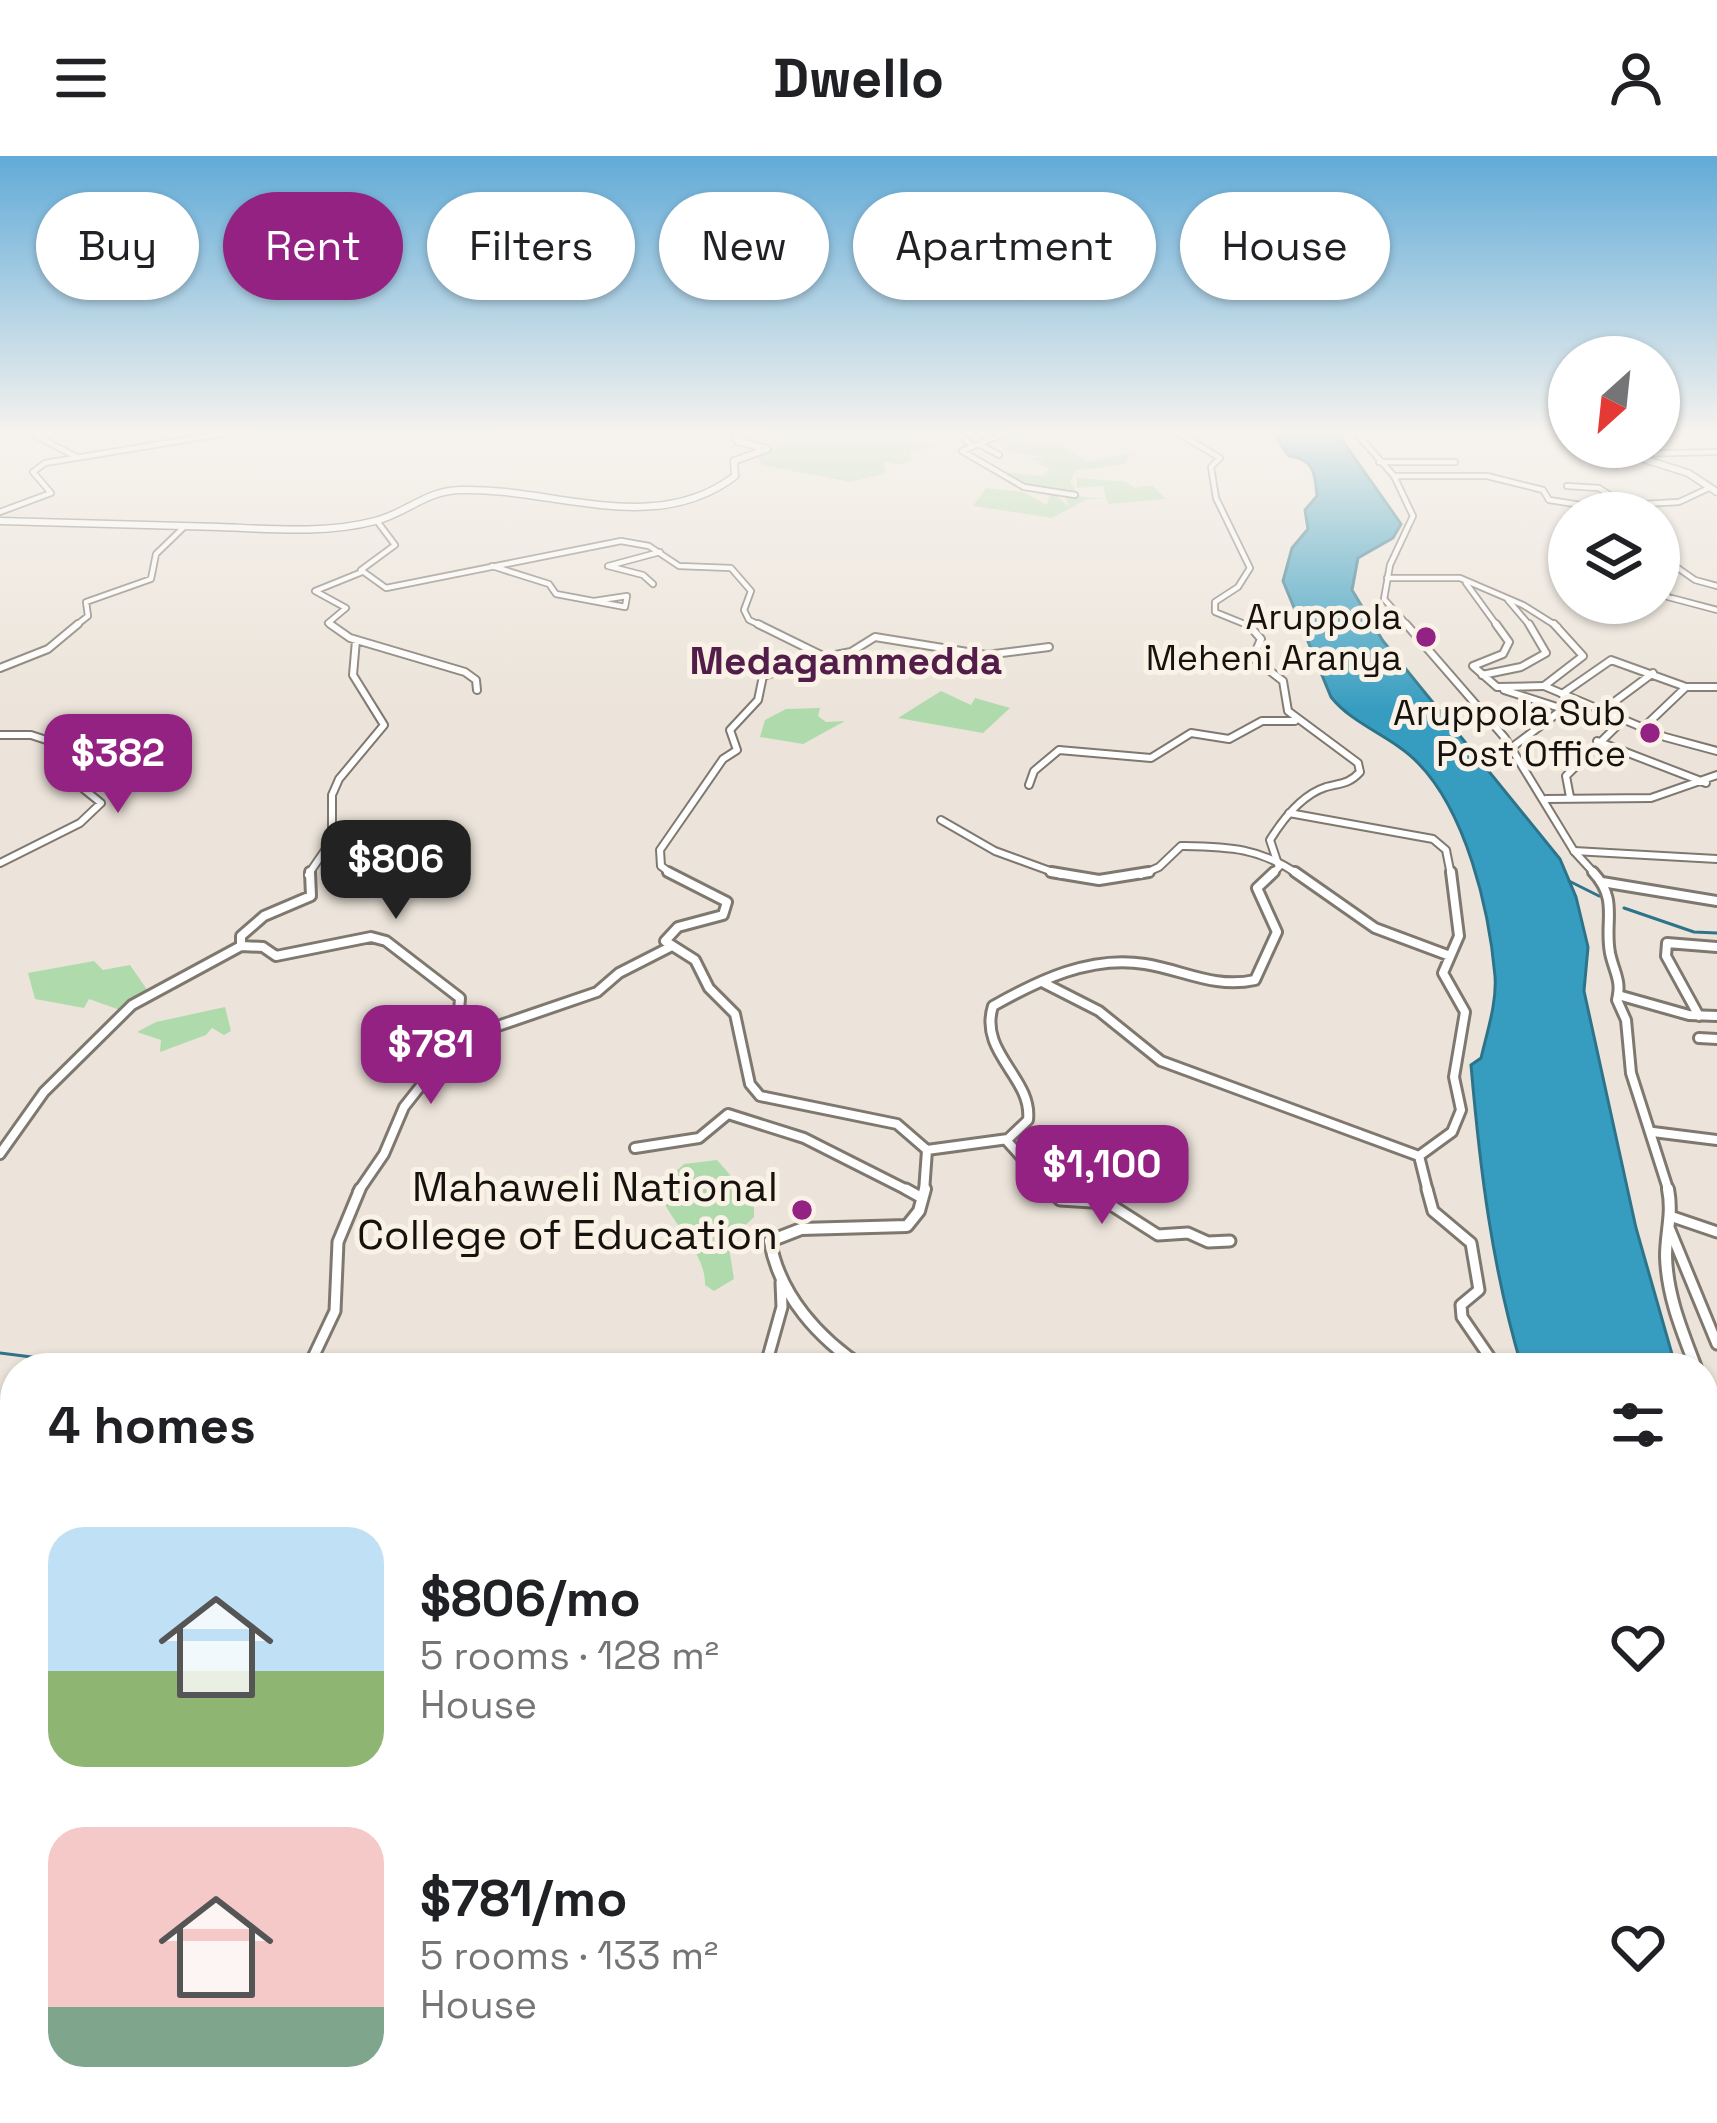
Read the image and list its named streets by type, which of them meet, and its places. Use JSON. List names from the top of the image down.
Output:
{
  "districts": ["Medagammedda"],
  "places": ["Aruppola Meheni Aranya", "Aruppola Sub Post Office", "Mahaweli National College of Education"],
  "north": "bottom left",
  "page": {
    "header": "Dwello",
    "chip": [
      "Buy",
      "Rent",
      "Filters",
      "New",
      "Apartment",
      "House"
    ],
    "price": [
      "$382",
      "$806",
      "$781",
      "$1,100"
    ],
    "heading": "4 homes",
    "list": [
      {
        "name": "$806/mo",
        "note": "5 rooms · 128 m² · House"
      },
      {
        "name": "$781/mo",
        "note": "5 rooms · 133 m² · House"
      }
    ]
  }
}
